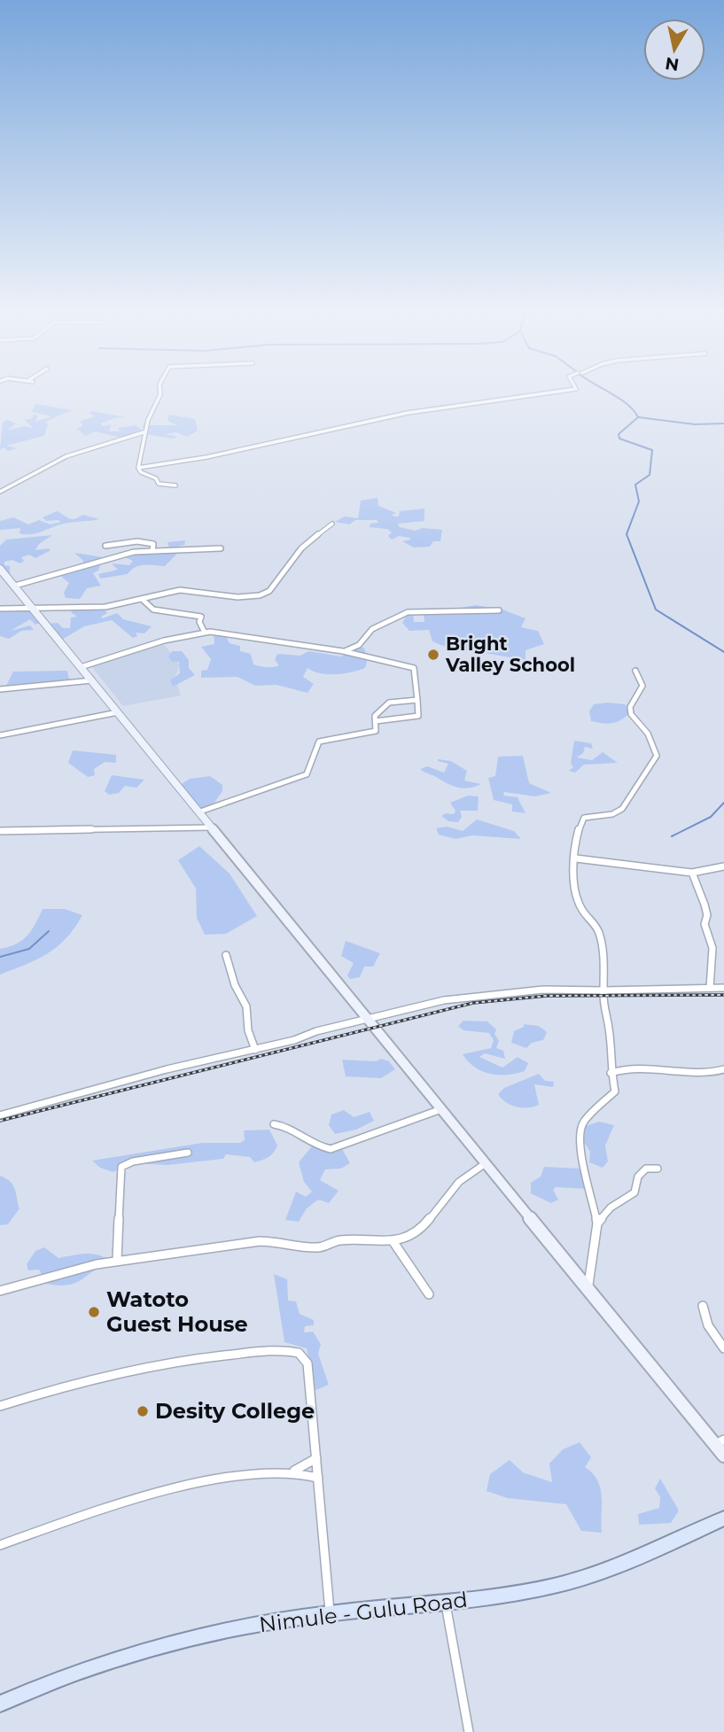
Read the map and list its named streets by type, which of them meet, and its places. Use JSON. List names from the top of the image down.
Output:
{
  "streets": {
    "main road": ["Nimule - Gulu Road"]
  },
  "places": ["Bright Valley School", "Watoto Guest House", "Desity College"],
  "north": "bottom"
}
